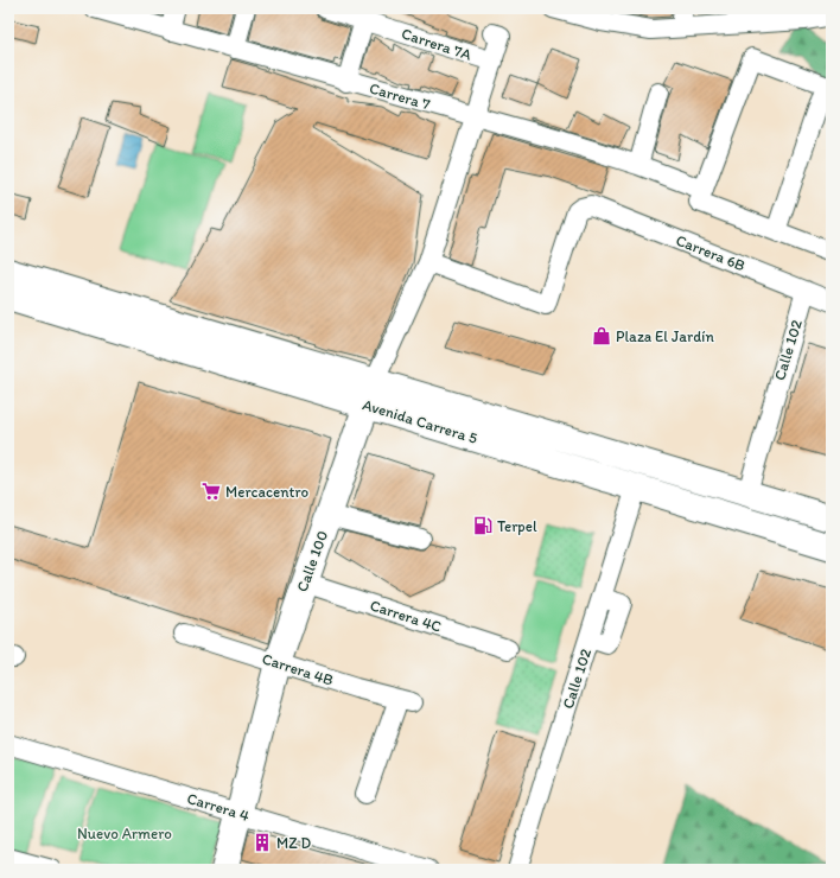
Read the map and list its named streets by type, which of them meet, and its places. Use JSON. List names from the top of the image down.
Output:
{
  "streets": {
    "main road": ["Avenida Carrera 5", "Calle 100"],
    "street": [
      "Carrera 7A",
      "Carrera 7",
      "Carrera 6B",
      "Calle 102",
      "Carrera 4C",
      "Carrera 4B",
      "Carrera 4"
    ]
  },
  "crossings": [
    ["Carrera 7A", "Calle 100"],
    ["Carrera 7", "Calle 100"],
    ["Carrera 6B", "Calle 102"],
    ["Carrera 6B", "Calle 100"],
    ["Calle 102", "Avenida Carrera 5"],
    ["Avenida Carrera 5", "Calle 100"],
    ["Calle 100", "Carrera 4C"],
    ["Calle 100", "Carrera 4B"],
    ["Calle 100", "Carrera 4"]
  ],
  "parks": ["Nuevo Armero"],
  "places": {
    "shop": ["Plaza El Jardín"],
    "supermarket": ["Mercacentro"],
    "fuel station": ["Terpel"],
    "building": ["MZ D"]
  }
}
